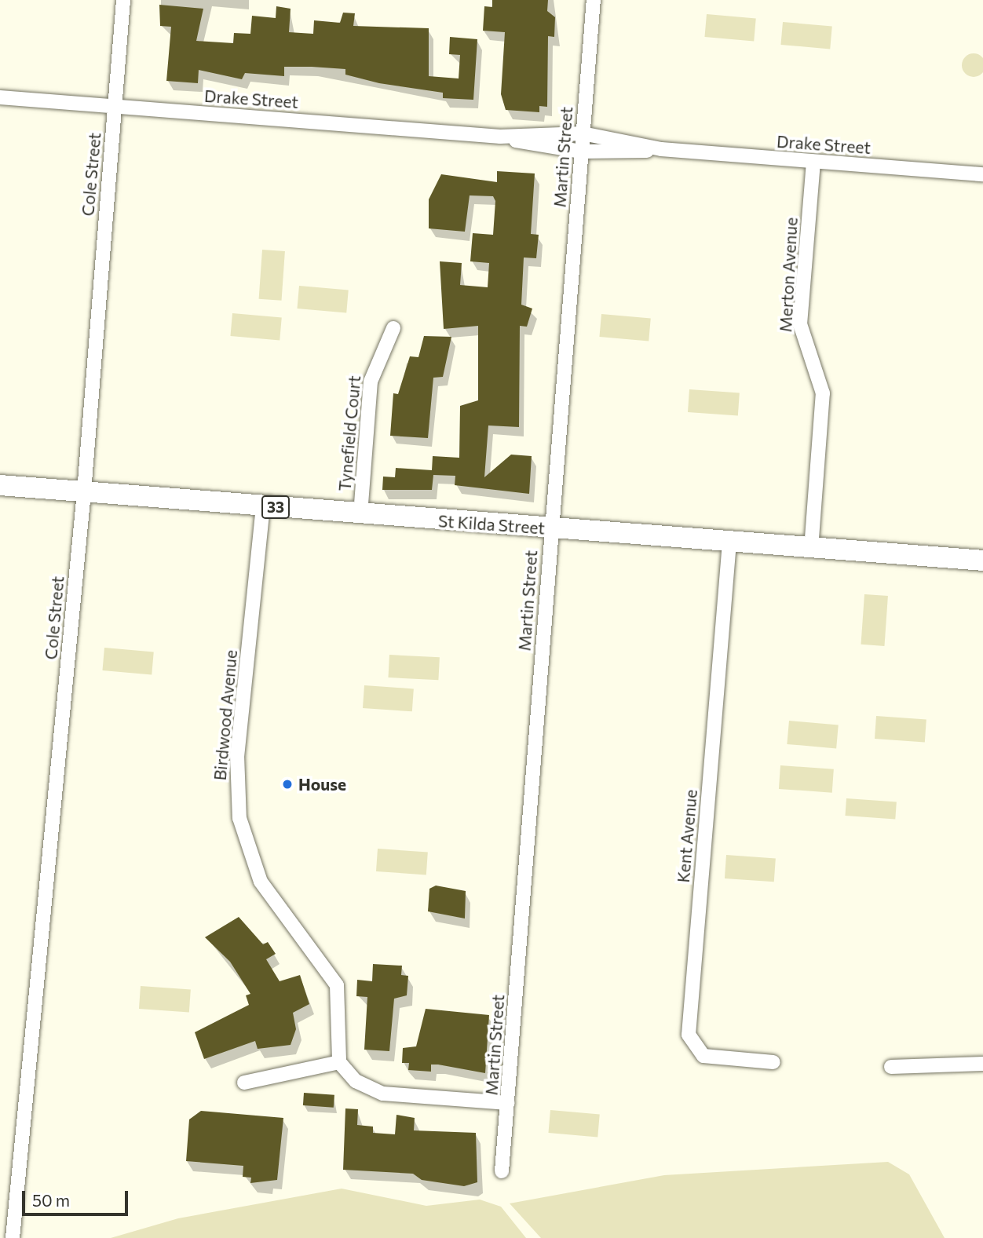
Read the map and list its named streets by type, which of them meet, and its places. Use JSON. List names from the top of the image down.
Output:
{
  "streets": {
    "main road": ["33", "St Kilda Street"],
    "street": [
      "Drake Street",
      "Martin Street",
      "Cole Street",
      "Merton Avenue",
      "Tynefield Court",
      "Birdwood Avenue",
      "Kent Avenue"
    ]
  },
  "crossings": [
    ["Drake Street", "Martin Street"],
    ["Drake Street", "Cole Street"],
    ["Drake Street", "Merton Avenue"],
    ["Martin Street", "St Kilda Street"],
    ["Cole Street", "St Kilda Street"],
    ["Merton Avenue", "St Kilda Street"],
    ["Tynefield Court", "St Kilda Street"],
    ["St Kilda Street", "Birdwood Avenue"],
    ["St Kilda Street", "Kent Avenue"]
  ],
  "places": ["House"],
  "scale_bar": "50 m"
}
